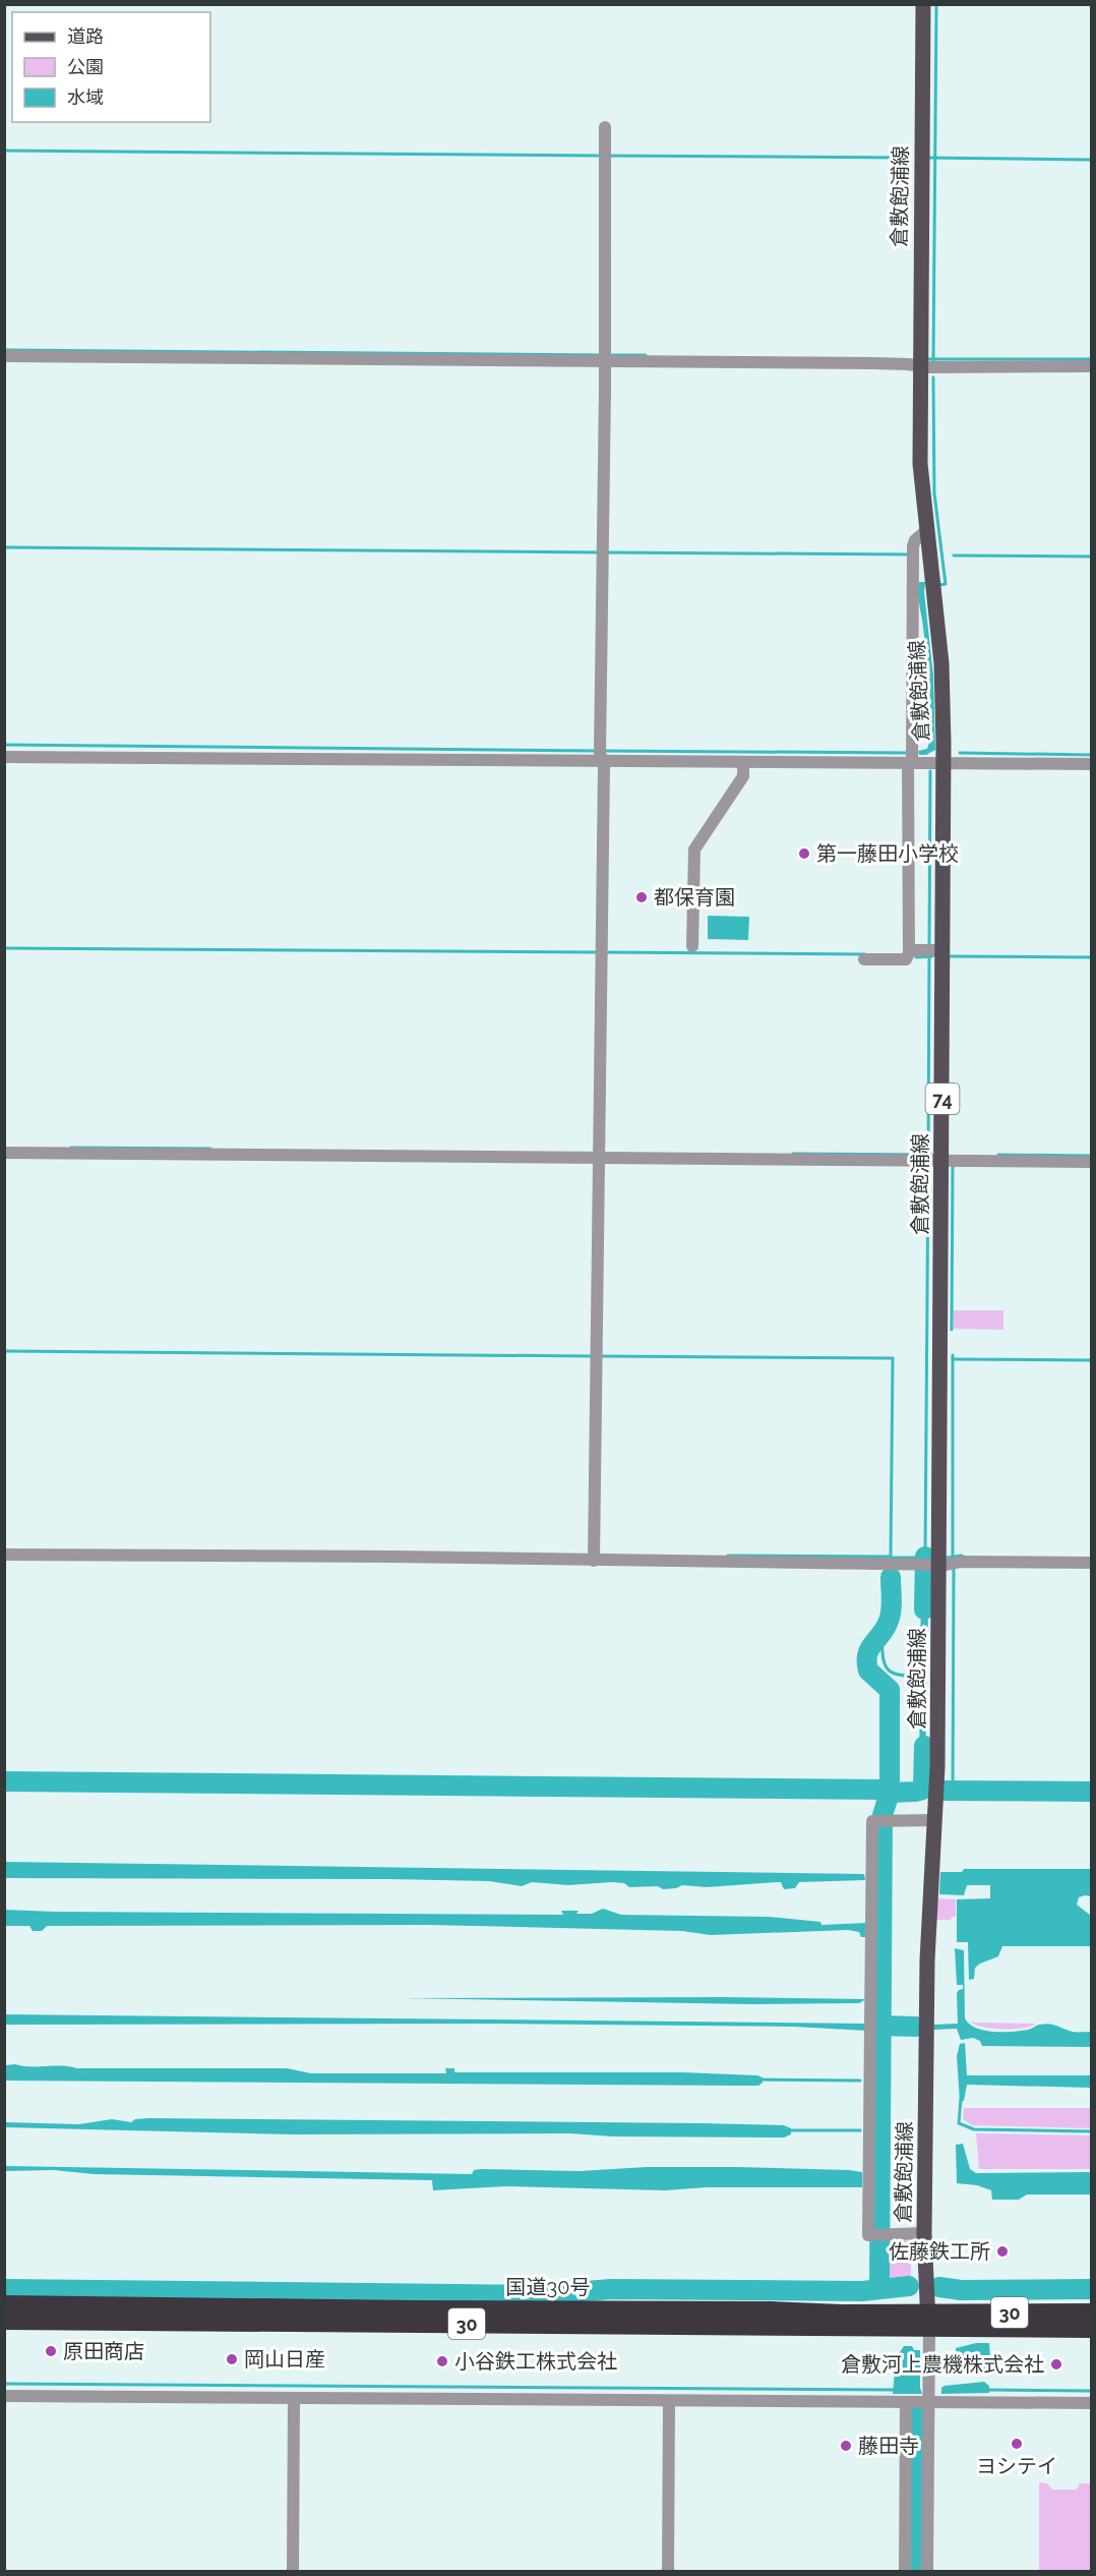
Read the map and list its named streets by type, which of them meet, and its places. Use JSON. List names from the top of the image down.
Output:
{
  "streets": {
    "highway": ["国道30号", "30"],
    "main road": ["倉敷飽浦線", "74"]
  },
  "crossings": [
    ["倉敷飽浦線", "国道30号"]
  ],
  "places": [
    "第一藤田小学校",
    "都保育園",
    "佐藤鉄工所",
    "原田商店",
    "岡山日産",
    "小谷鉄工株式会社",
    "倉敷河上農機株式会社",
    "ヨシテイ",
    "藤田寺"
  ],
  "legend": ["道路", "公園", "水域"]
}
